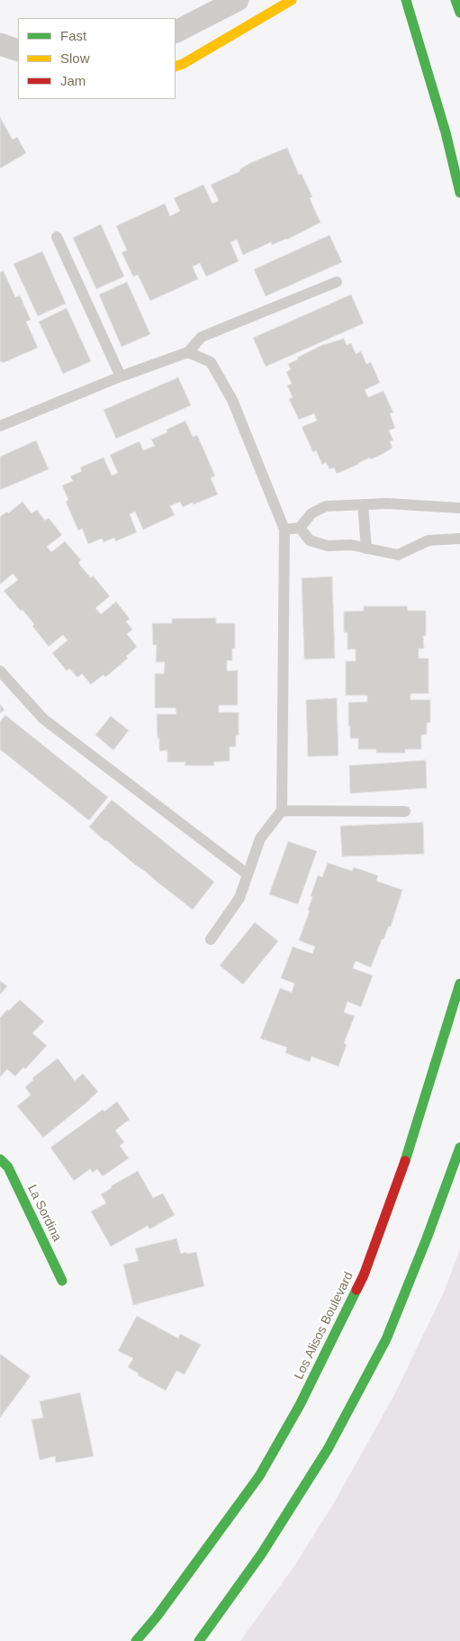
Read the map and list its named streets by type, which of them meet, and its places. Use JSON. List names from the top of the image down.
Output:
{
  "streets": {
    "main road": ["La Sordina", "Los Alisos Boulevard"]
  },
  "legend": ["Fast", "Slow", "Jam"]
}
